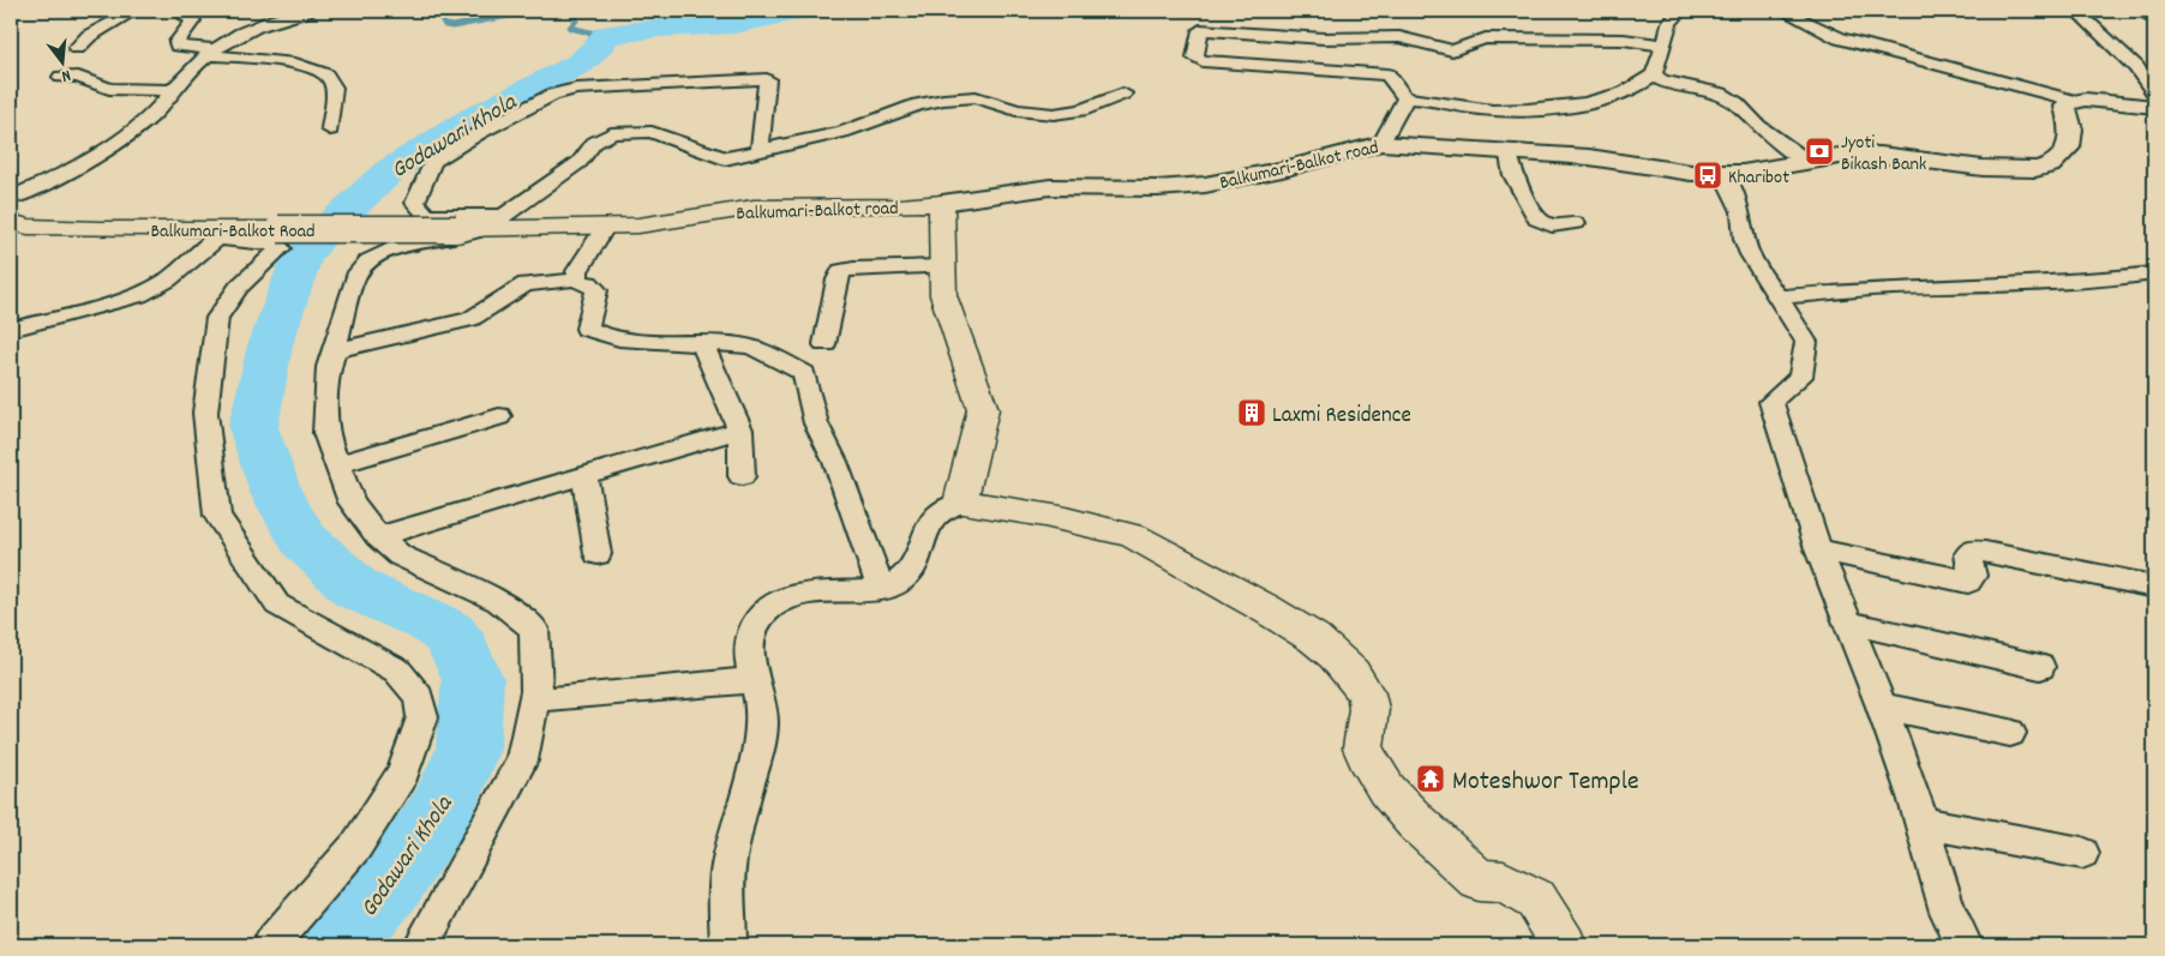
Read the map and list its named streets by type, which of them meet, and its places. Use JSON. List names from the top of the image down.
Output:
{
  "streets": {
    "main road": ["Balkumari-Balkot road", "Balkumari-Balkot Road"]
  },
  "crossings": [
    ["Balkumari-Balkot road", "Balkumari-Balkot Road"]
  ],
  "water": ["Godawari Khola"],
  "places": {
    "bank": ["Jyoti Bikash Bank"],
    "bus stop": ["Kharibot"],
    "building": ["Laxmi Residence"],
    "temple": ["Moteshwor Temple"]
  },
  "north": "bottom"
}
